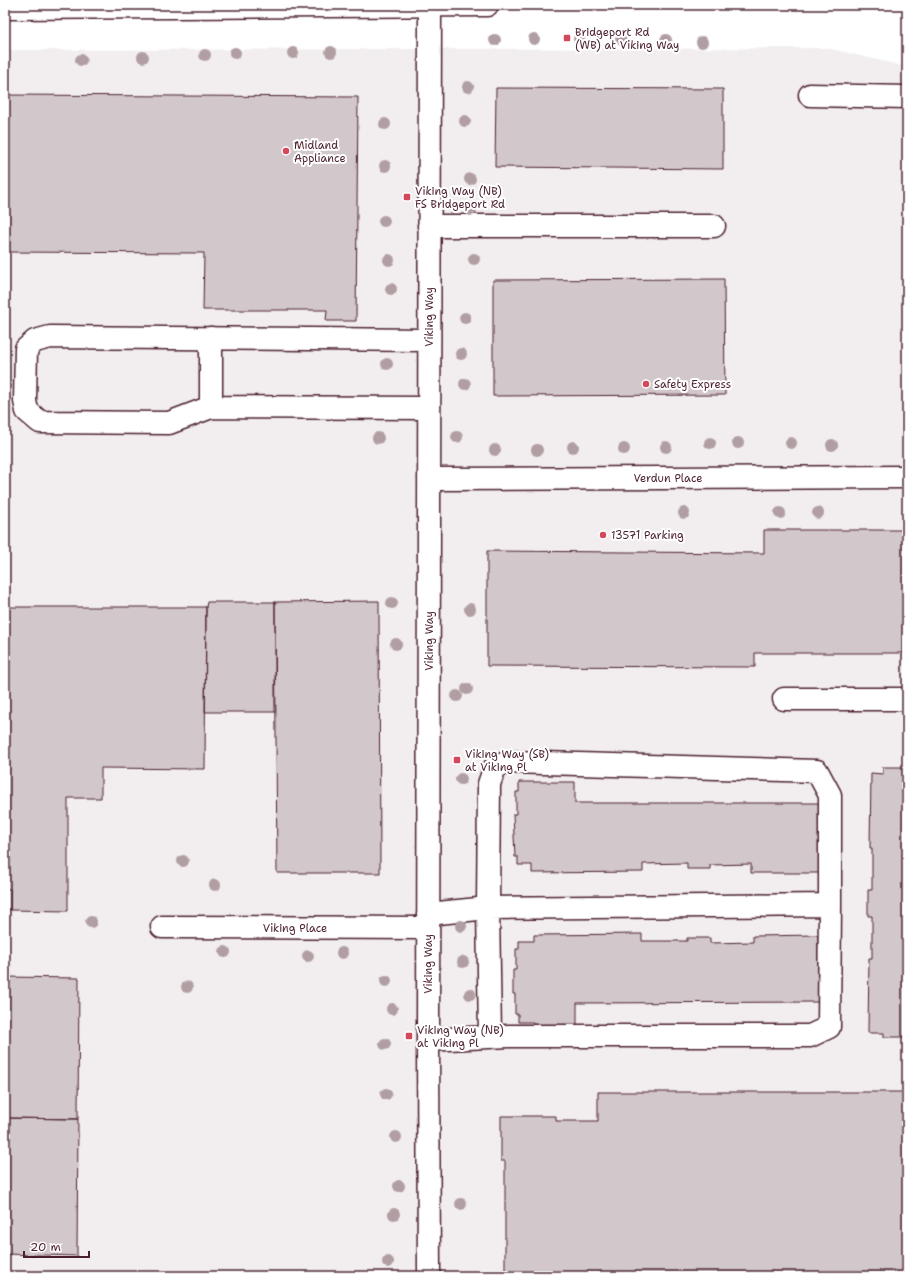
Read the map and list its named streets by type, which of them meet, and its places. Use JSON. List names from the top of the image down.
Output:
{
  "streets": {
    "street": ["Viking Way", "Verdun Place", "Viking Place"]
  },
  "crossings": [
    ["Viking Way", "Verdun Place"],
    ["Viking Way", "Viking Place"]
  ],
  "places": {
    "transit": [
      "Bridgeport Rd (WB) at Viking Way",
      "Viking Way (NB) FS Bridgeport Rd",
      "Viking Way (SB) at Viking Pl",
      "Viking Way (NB) at Viking Pl"
    ],
    "other": ["Midland Appliance", "Safety Express", "13571 Parking"]
  },
  "scale_bar": "20 m"
}
